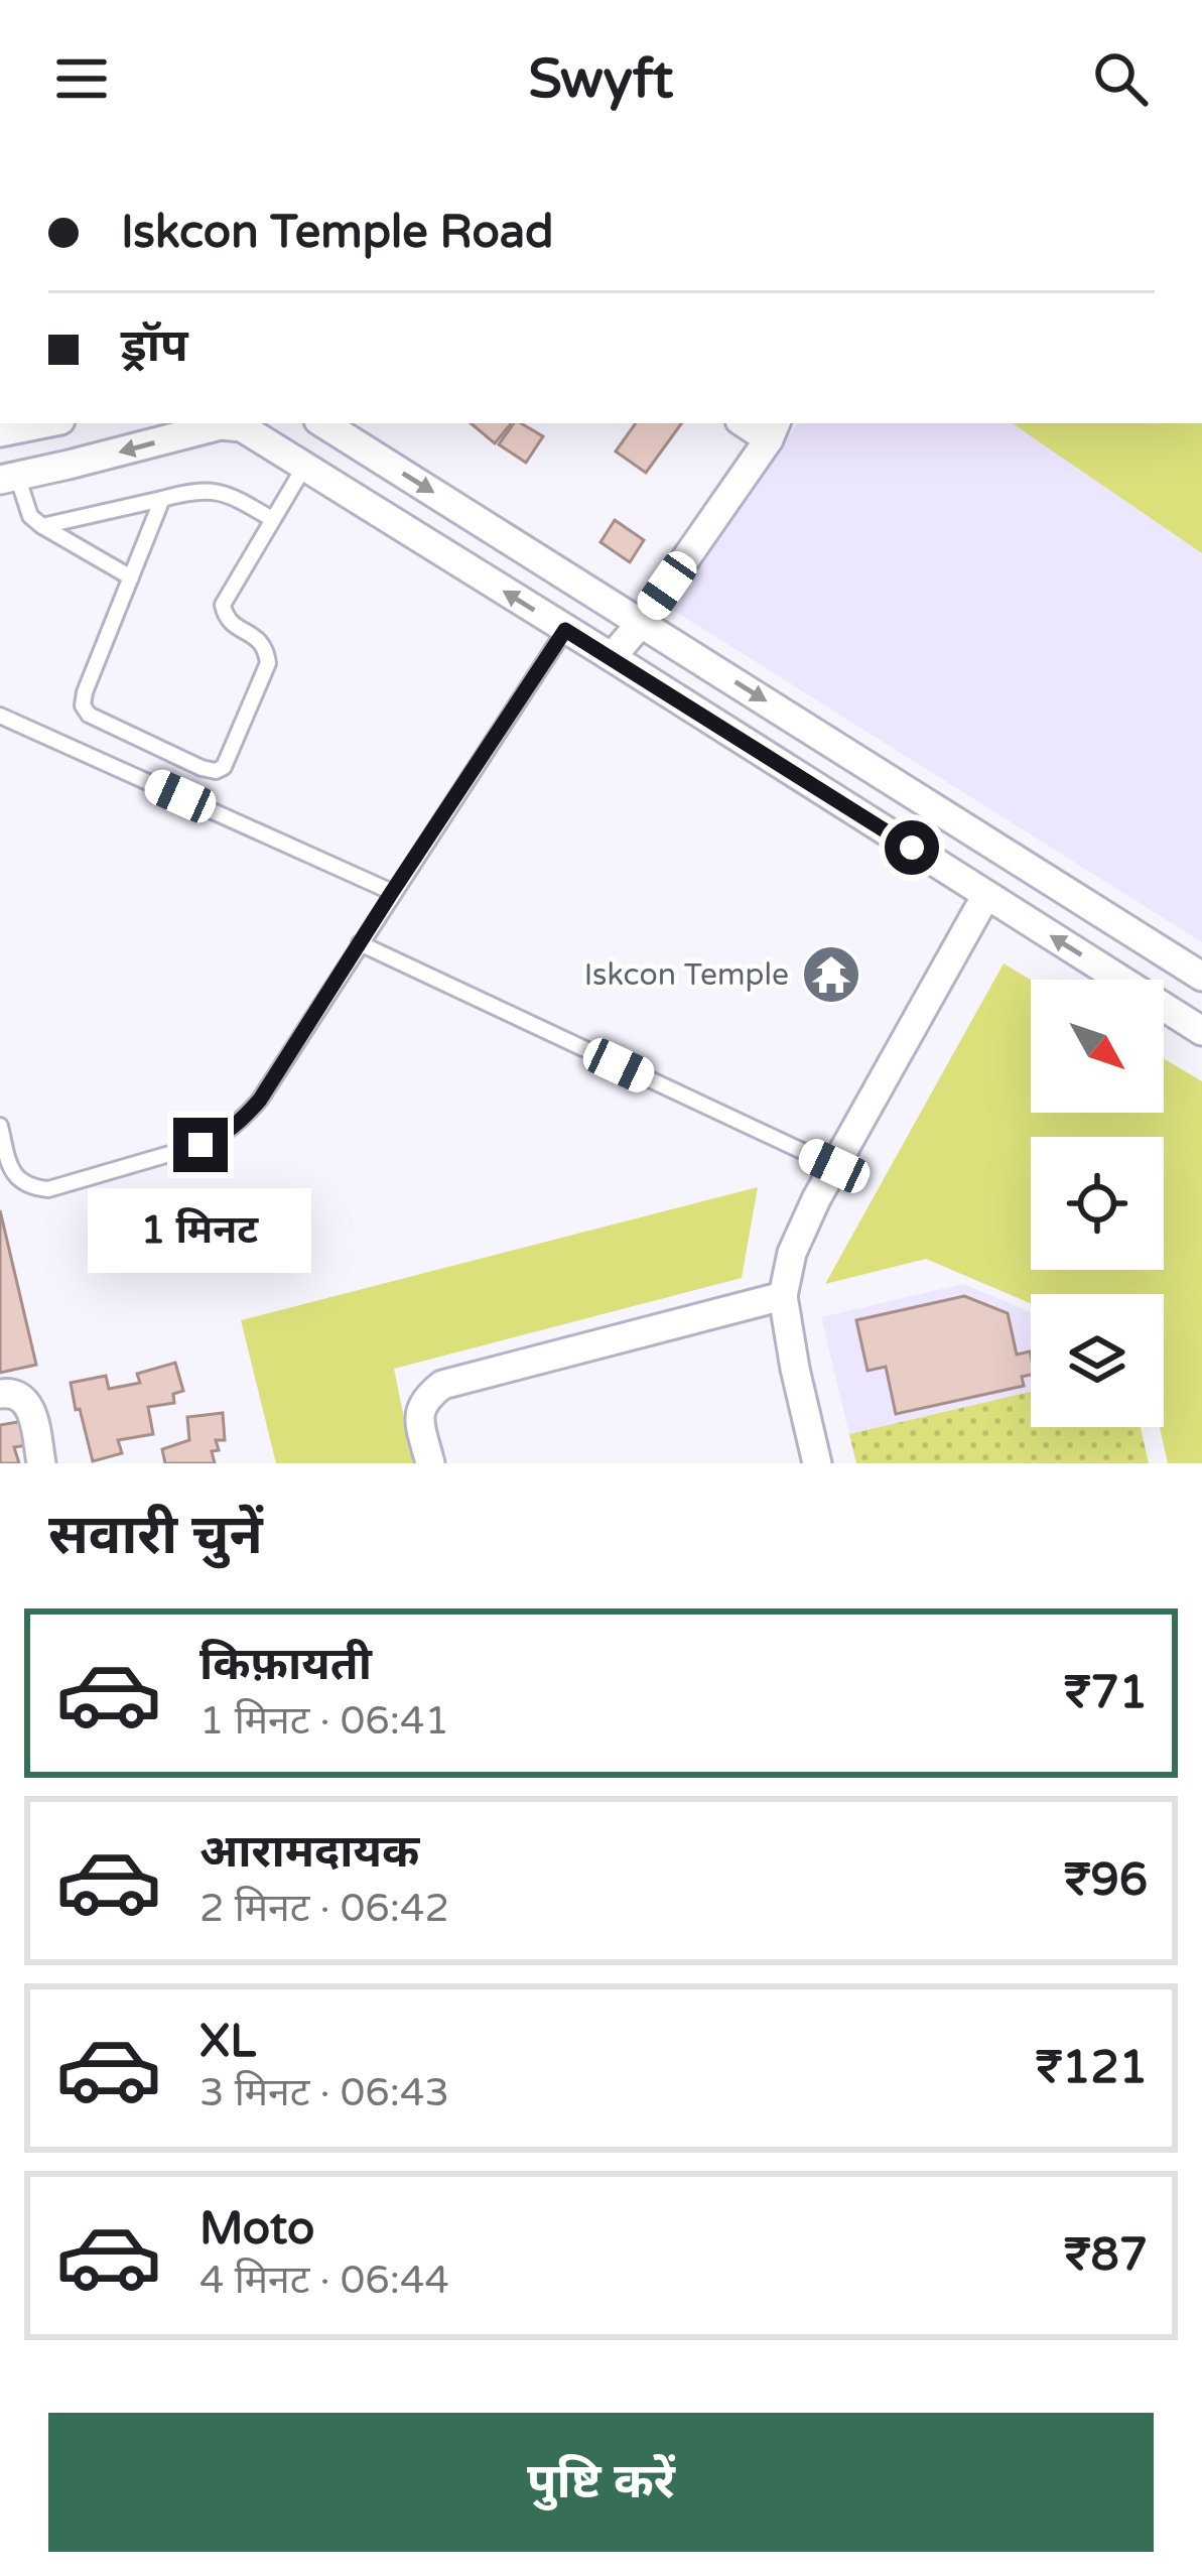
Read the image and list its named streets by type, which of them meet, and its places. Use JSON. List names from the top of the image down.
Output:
{
  "places": {
    "temple": ["Iskcon Temple"]
  },
  "north": "bottom right",
  "page": {
    "header": "Swyft",
    "banner": ["Iskcon Temple Road", "ड्रॉप"],
    "bubble": "1 मिनट",
    "heading": "सवारी चुनें",
    "list": [
      {
        "name": "किफ़ायती",
        "note": "1 मिनट · 06:41",
        "value": "₹71"
      },
      {
        "name": "आरामदायक",
        "note": "2 मिनट · 06:42",
        "value": "₹96"
      },
      {
        "name": "XL",
        "note": "3 मिनट · 06:43",
        "value": "₹121"
      },
      {
        "name": "Moto",
        "note": "4 मिनट · 06:44",
        "value": "₹87"
      }
    ],
    "buttons": "पुष्टि करें"
  }
}
